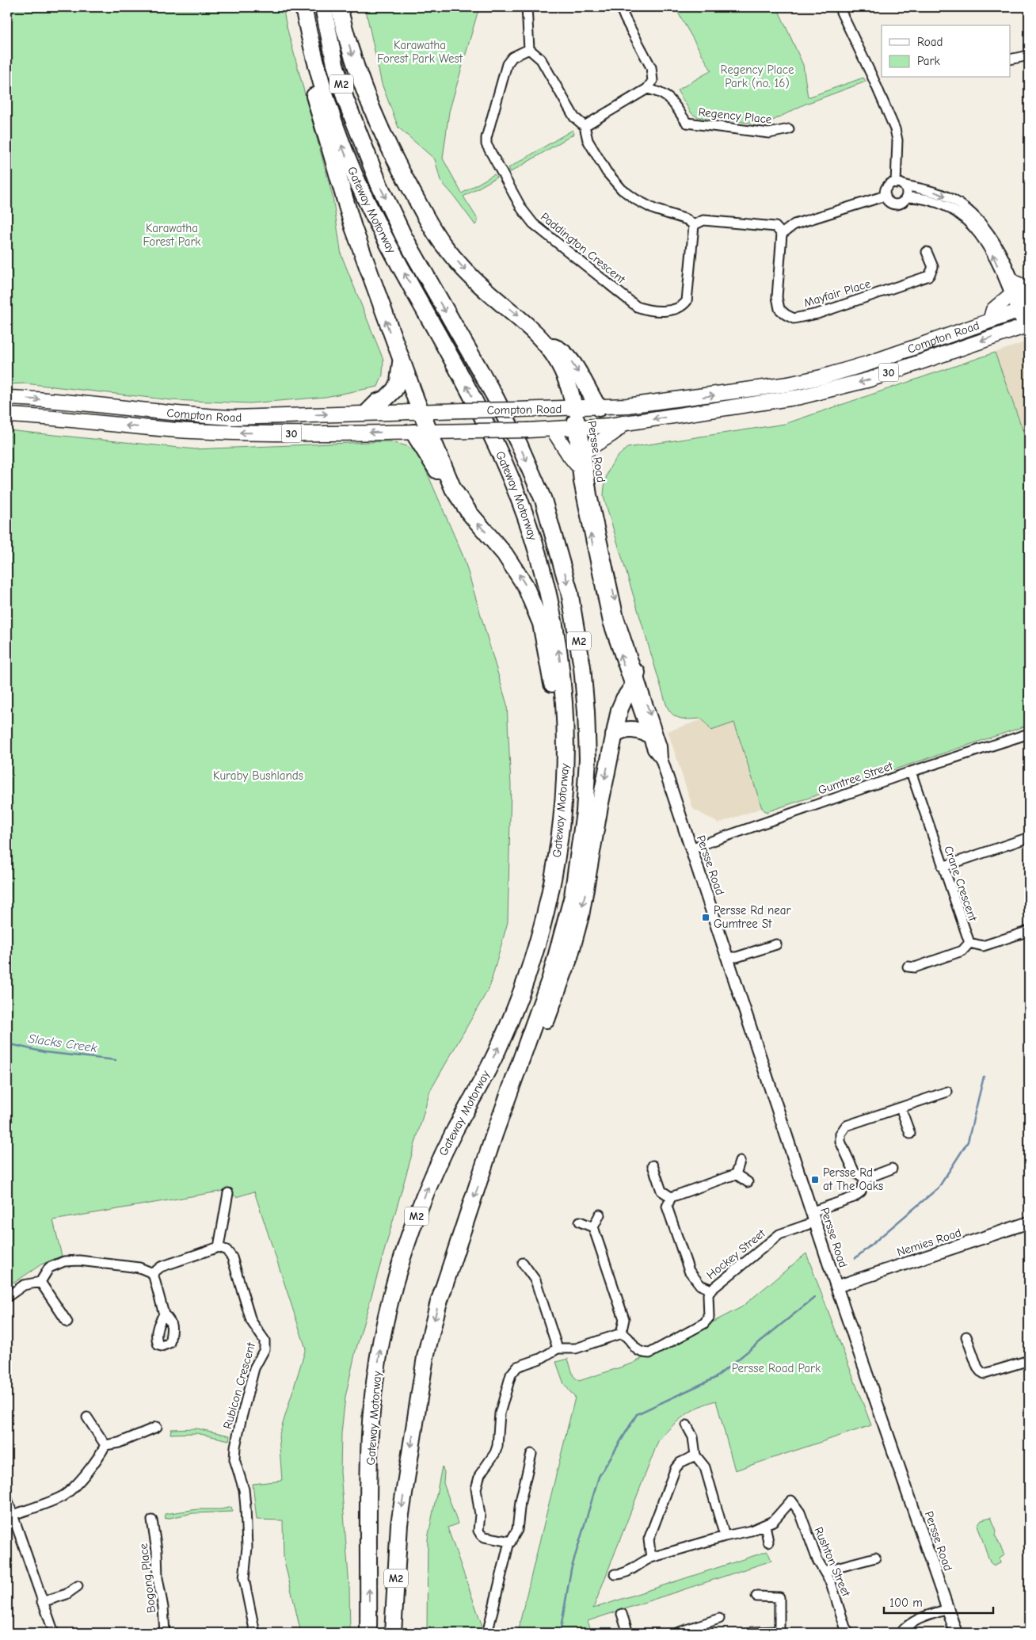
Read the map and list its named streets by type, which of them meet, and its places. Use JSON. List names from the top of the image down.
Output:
{
  "streets": {
    "highway": ["M2", "Gateway Motorway"],
    "main road": ["Compton Road", "30"],
    "street": [
      "Regency Place",
      "Paddington Crescent",
      "Mayfair Place",
      "Persse Road",
      "Gumtree Street",
      "Crane Crescent",
      "Nemies Road",
      "Hockey Street",
      "Rubicon Crescent",
      "Rushton Street",
      "Bogong Place"
    ]
  },
  "crossings": [
    ["Compton Road", "Persse Road"],
    ["Persse Road", "Gumtree Street"],
    ["Persse Road", "Nemies Road"],
    ["Persse Road", "Hockey Street"],
    ["Gumtree Street", "Crane Crescent"]
  ],
  "water": ["Slacks Creek"],
  "parks": [
    "Karawatha Forest Park West",
    "Regency Place Park (no. 16)",
    "Karawatha Forest Park",
    "Kuraby Bushlands",
    "Persse Road Park"
  ],
  "places": {
    "transit": ["Persse Rd near Gumtree St", "Persse Rd at The Oaks"]
  },
  "legend": ["Road", "Park"],
  "scale_bar": "100 m"
}
